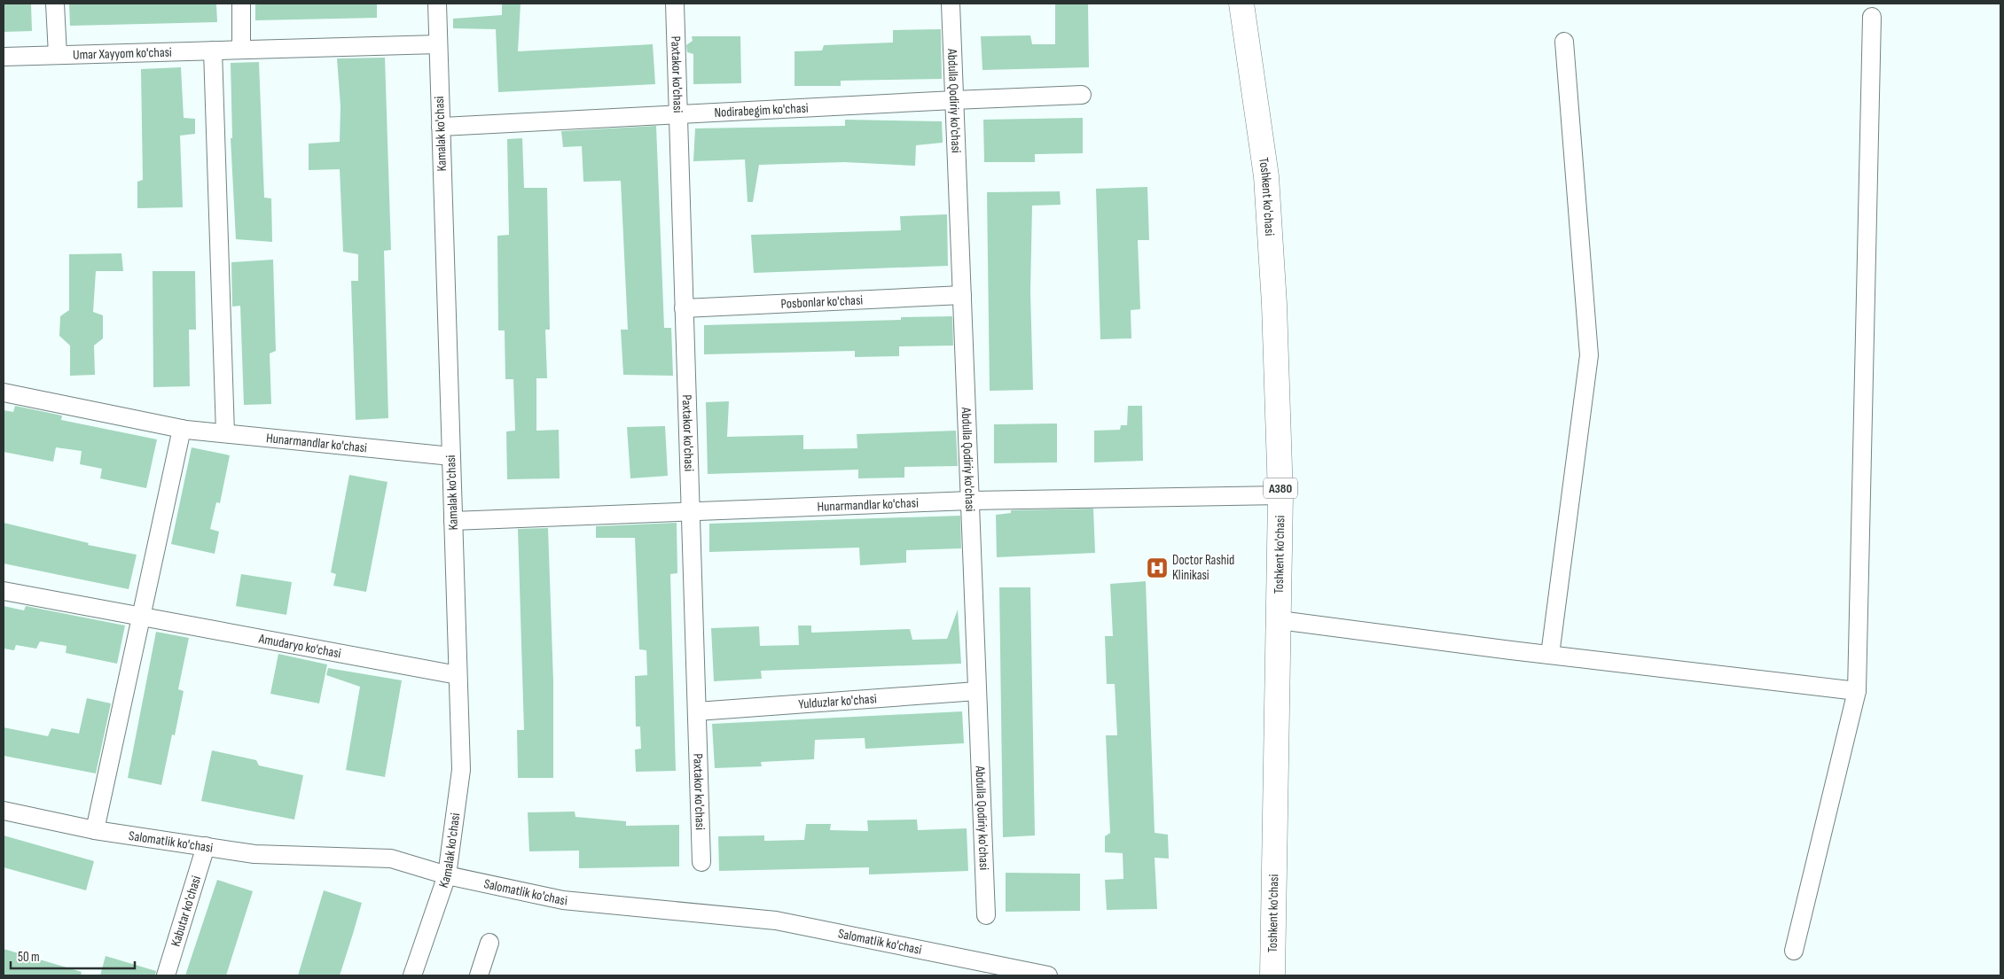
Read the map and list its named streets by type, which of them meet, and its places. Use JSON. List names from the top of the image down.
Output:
{
  "streets": {
    "highway": ["Toshkent ko'chasi", "A380"],
    "street": [
      "Umar Xayyom ko'chasi",
      "Paxtakor ko'chasi",
      "Abdulla Qodiriy ko'chasi",
      "Nodirabegim ko'chasi",
      "Kamalak ko'chasi",
      "Posbonlar ko'chasi",
      "Hunarmandlar ko'chasi",
      "Amudaryo ko'chasi",
      "Yulduzlar ko'chasi",
      "Salomatlik ko'chasi",
      "Kabutar ko'chasi"
    ]
  },
  "crossings": [
    ["Umar Xayyom ko'chasi", "Kamalak ko'chasi"],
    ["Paxtakor ko'chasi", "Nodirabegim ko'chasi"],
    ["Paxtakor ko'chasi", "Posbonlar ko'chasi"],
    ["Paxtakor ko'chasi", "Hunarmandlar ko'chasi"],
    ["Paxtakor ko'chasi", "Yulduzlar ko'chasi"],
    ["Abdulla Qodiriy ko'chasi", "Nodirabegim ko'chasi"],
    ["Abdulla Qodiriy ko'chasi", "Posbonlar ko'chasi"],
    ["Abdulla Qodiriy ko'chasi", "Hunarmandlar ko'chasi"],
    ["Abdulla Qodiriy ko'chasi", "Yulduzlar ko'chasi"],
    ["Nodirabegim ko'chasi", "Kamalak ko'chasi"],
    ["Kamalak ko'chasi", "Hunarmandlar ko'chasi"],
    ["Kamalak ko'chasi", "Amudaryo ko'chasi"],
    ["Kamalak ko'chasi", "Salomatlik ko'chasi"],
    ["Toshkent ko'chasi", "Hunarmandlar ko'chasi"],
    ["Salomatlik ko'chasi", "Kabutar ko'chasi"]
  ],
  "places": {
    "hospital": ["Doctor Rashid Klinikasi"]
  },
  "scale_bar": "50 m"
}
